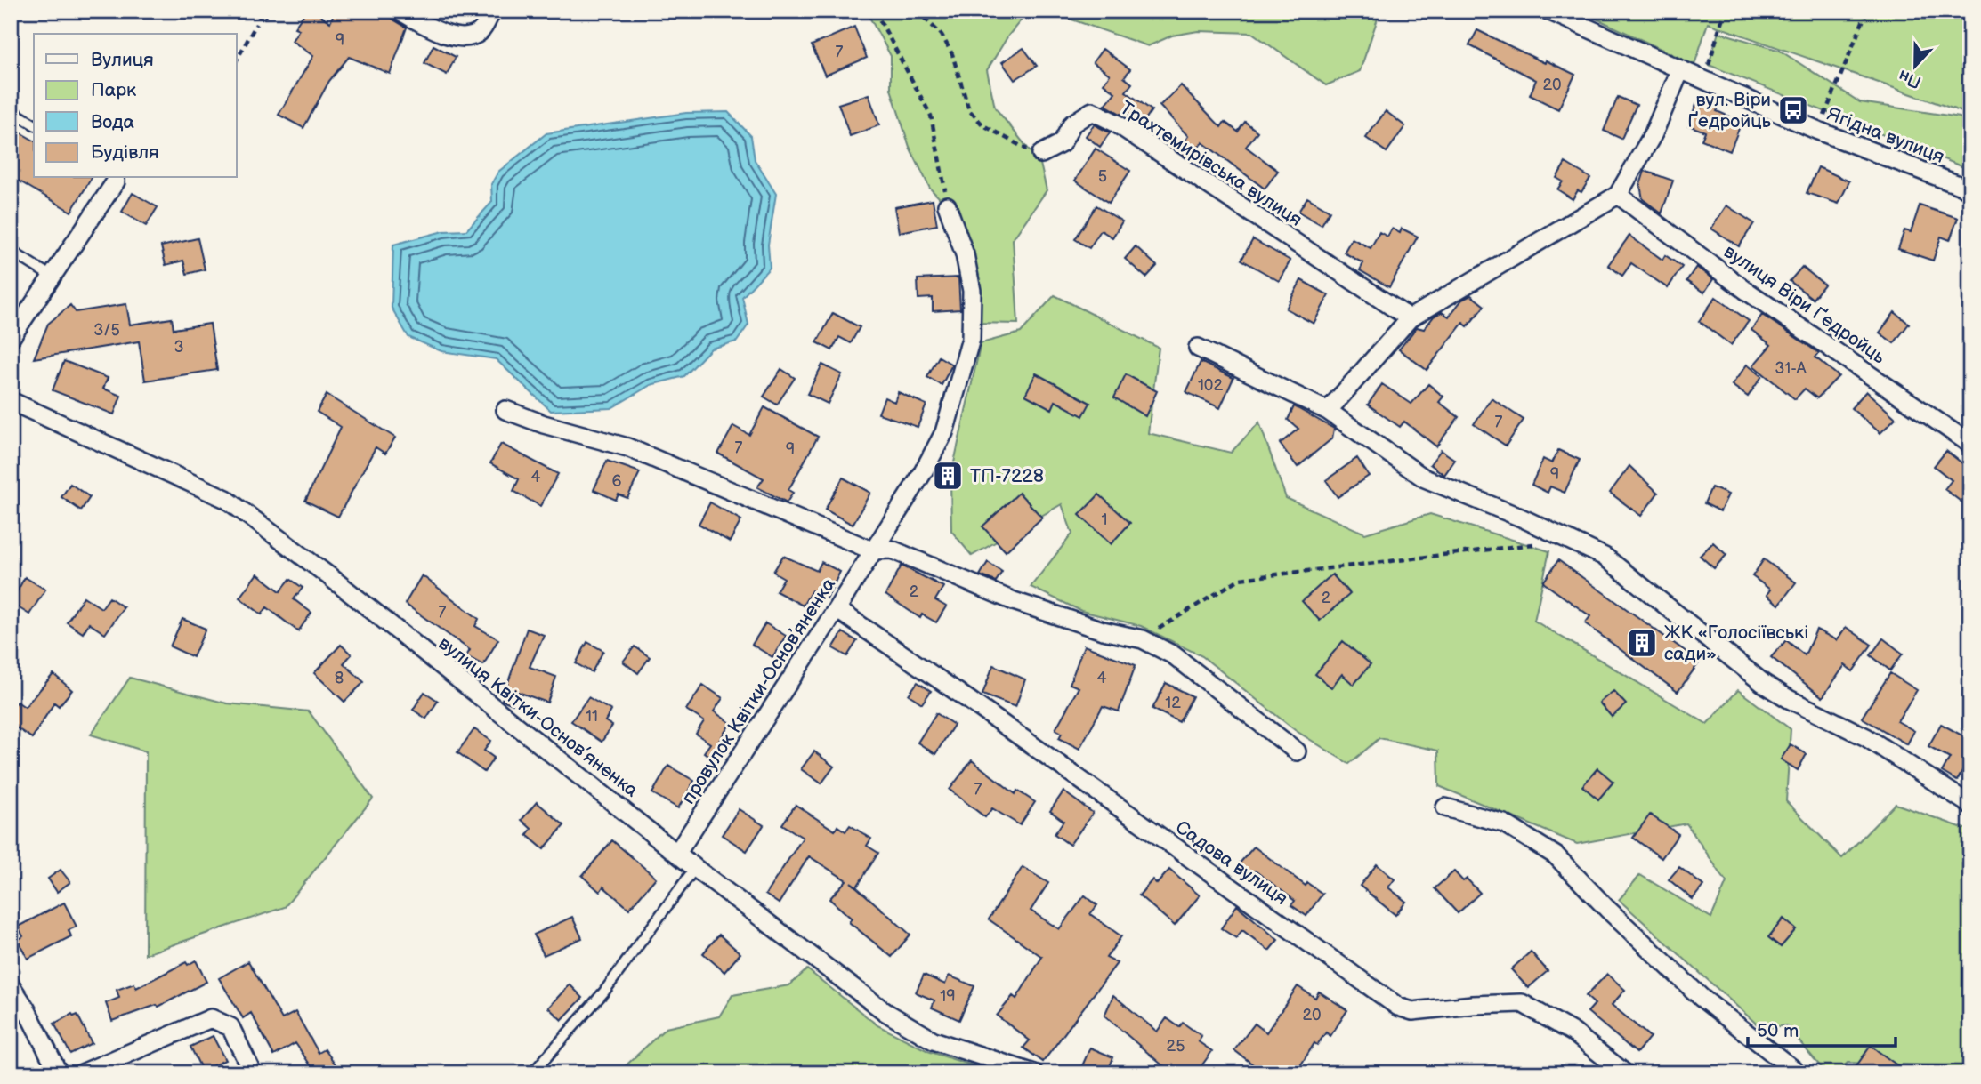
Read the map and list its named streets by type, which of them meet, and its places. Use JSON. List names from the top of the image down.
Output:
{
  "streets": {
    "street": [
      "Ягідна вулиця",
      "Трахтемирівська вулиця",
      "вулиця Віри Ґедройць",
      "провулок Квітки-Основʼяненка",
      "вулиця Квітки-Основ’яненка",
      "Садова вулиця"
    ]
  },
  "crossings": [
    ["провулок Квітки-Основʼяненка", "вулиця Квітки-Основ’яненка"],
    ["провулок Квітки-Основʼяненка", "Садова вулиця"]
  ],
  "places": {
    "bus stop": ["вул. Віри Ґедройць"],
    "building": ["ТП-7228", "ЖК «Голосіївські сади»"]
  },
  "house_numbers": [
    "9",
    "7",
    "20",
    "5",
    "3/5",
    "3",
    "31-А",
    "102",
    "7",
    "7",
    "9",
    "9",
    "4",
    "6",
    "1",
    "2",
    "2",
    "7",
    "8",
    "4",
    "12",
    "11",
    "7",
    "19",
    "20",
    "25"
  ],
  "legend": [
    "Вулиця",
    "Парк",
    "Вода",
    "Будівля"
  ],
  "scale_bar": "50 m",
  "north": "bottom"
}
